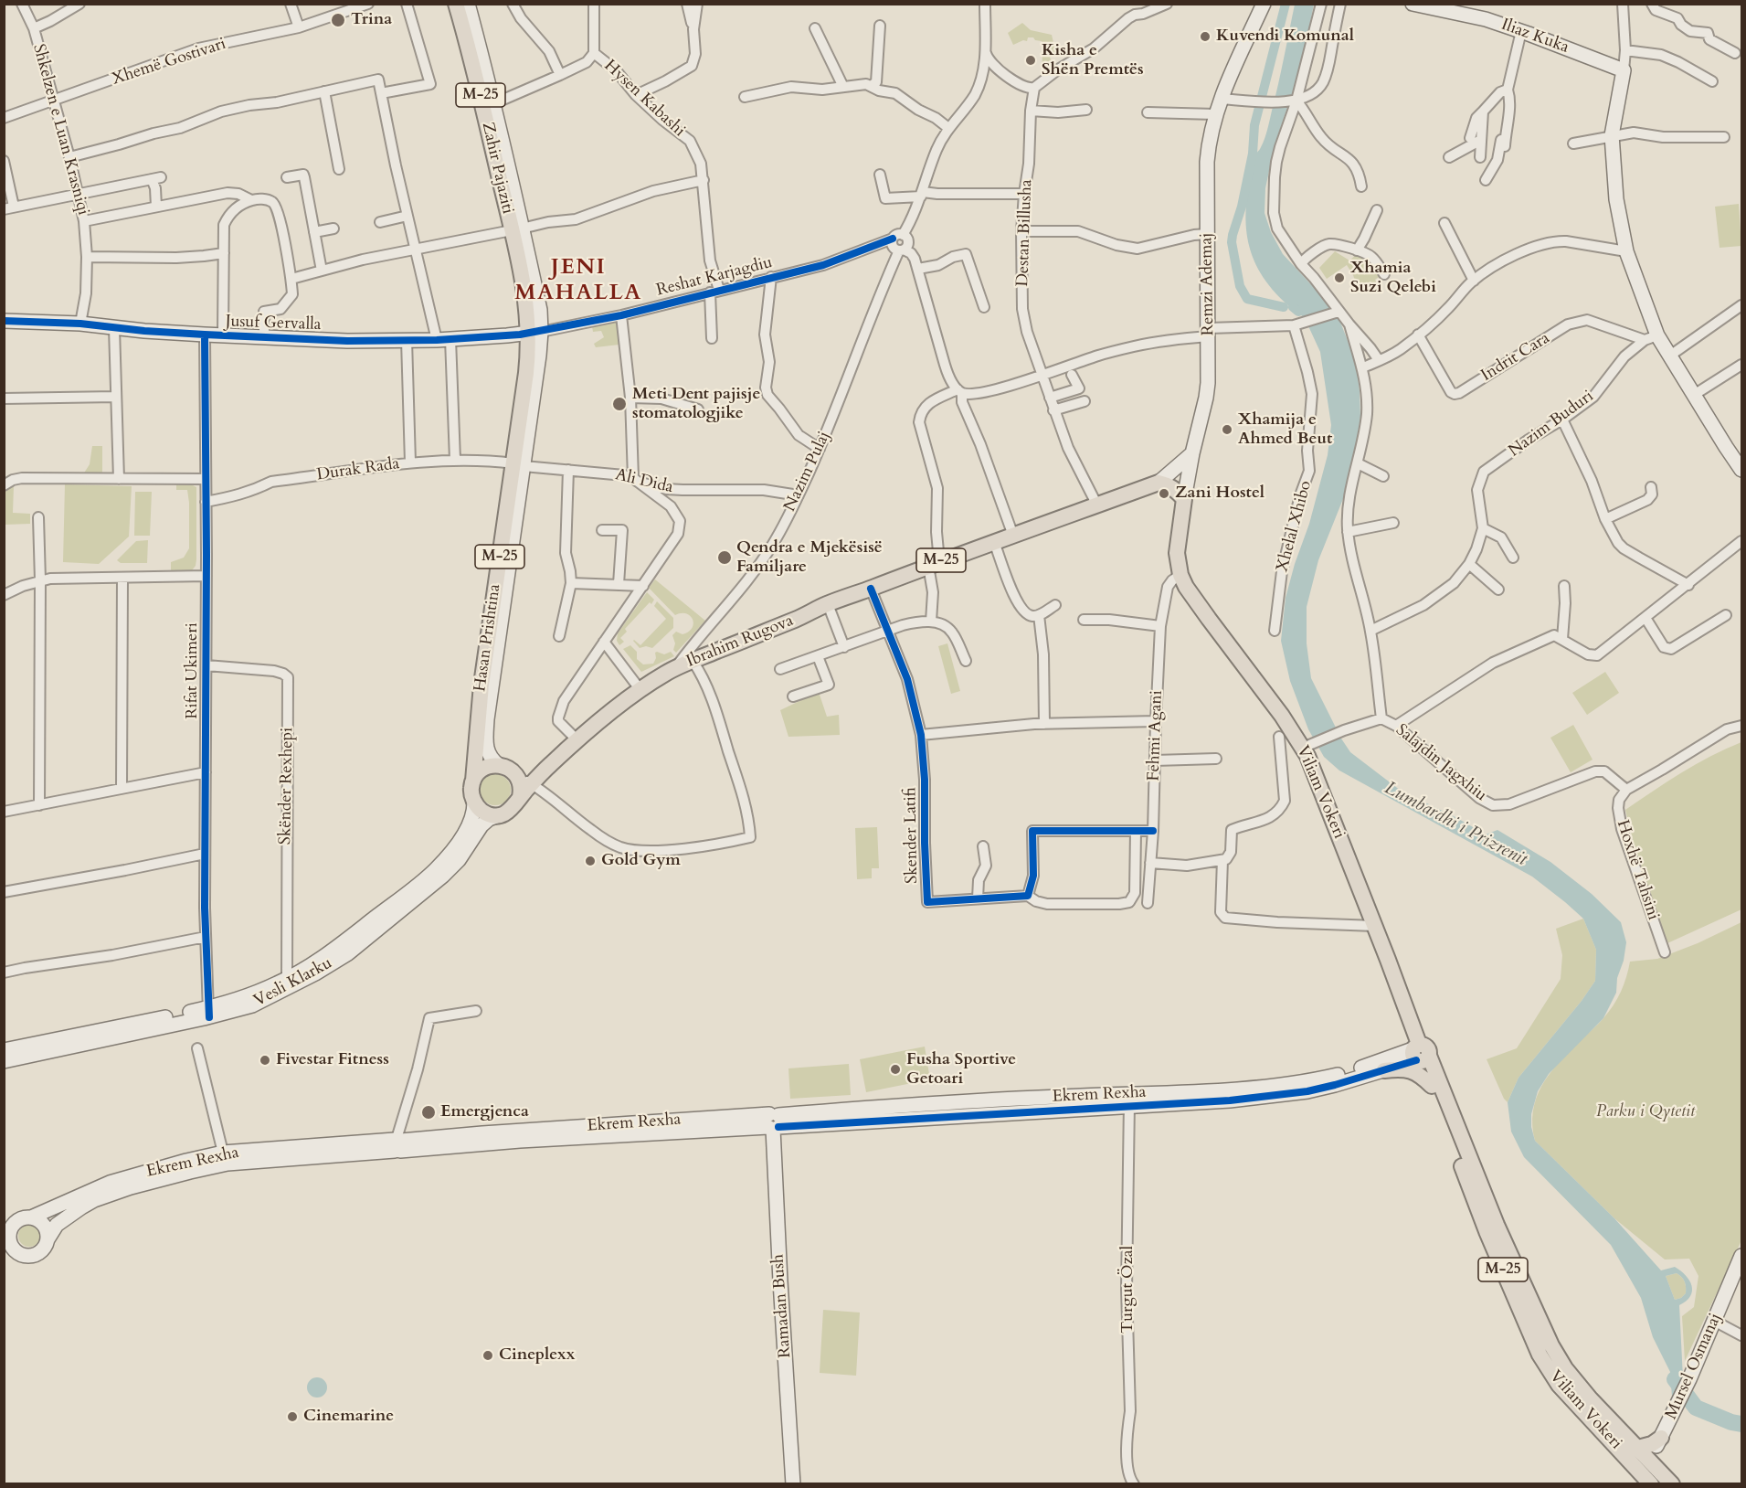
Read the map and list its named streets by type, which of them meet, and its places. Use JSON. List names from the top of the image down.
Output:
{
  "streets": {
    "main road": [
      "M-25",
      "Zahir Pajaziti",
      "Hasan Prishtina",
      "Ibrahim Rugova",
      "Viliam Vokeri"
    ],
    "street": [
      "Iliaz Kuka",
      "Xhemë Gostivari",
      "Hysen Kabashi",
      "Shkelzen e Luan Krasniqi",
      "Destan Billusha",
      "Reshat Karjagdiu",
      "Remzi Ademaj",
      "Jusuf Gervalla",
      "Indrit Cara",
      "Nazim Buduri",
      "Durak Rada",
      "Nazim Pulaj",
      "Ali Dida",
      "Xhelal Xhibo",
      "Rifat Ukimeri",
      "Fehmi Agani",
      "Salajdin Jagxhiu",
      "Skënder Rexhepi",
      "Skender Latifi",
      "Hoxhë Tahsini",
      "Vesli Klarku",
      "Ekrem Rexha",
      "Turgut Özal",
      "Ramadan Bush",
      "Mursel Osmanaj"
    ]
  },
  "crossings": [
    ["Xhemë Gostivari", "Shkelzen e Luan Krasniqi"],
    ["M-25", "Hasan Prishtina"],
    ["M-25", "Ibrahim Rugova"],
    ["M-25", "Viliam Vokeri"],
    ["M-25", "Vesli Klarku"],
    ["M-25", "Mursel Osmanaj"],
    ["Hysen Kabashi", "Zahir Pajaziti"],
    ["Hysen Kabashi", "Reshat Karjagdiu"],
    ["Shkelzen e Luan Krasniqi", "Jusuf Gervalla"],
    ["Zahir Pajaziti", "Reshat Karjagdiu"],
    ["Zahir Pajaziti", "Jusuf Gervalla"],
    ["Zahir Pajaziti", "Hasan Prishtina"],
    ["Destan Billusha", "Ibrahim Rugova"],
    ["Reshat Karjagdiu", "Jusuf Gervalla"],
    ["Reshat Karjagdiu", "Hasan Prishtina"],
    ["Remzi Ademaj", "Ibrahim Rugova"],
    ["Remzi Ademaj", "Viliam Vokeri"],
    ["Jusuf Gervalla", "Hasan Prishtina"],
    ["Jusuf Gervalla", "Rifat Ukimeri"],
    ["Indrit Cara", "Nazim Buduri"],
    ["Durak Rada", "Ali Dida"],
    ["Durak Rada", "Hasan Prishtina"],
    ["Durak Rada", "Rifat Ukimeri"],
    ["Nazim Pulaj", "Ali Dida"],
    ["Nazim Pulaj", "Ibrahim Rugova"],
    ["Ali Dida", "Hasan Prishtina"],
    ["Hasan Prishtina", "Ibrahim Rugova"],
    ["Hasan Prishtina", "Vesli Klarku"],
    ["Ibrahim Rugova", "Viliam Vokeri"],
    ["Ibrahim Rugova", "Skender Latifi"],
    ["Ibrahim Rugova", "Vesli Klarku"],
    ["Rifat Ukimeri", "Skënder Rexhepi"],
    ["Rifat Ukimeri", "Vesli Klarku"],
    ["Fehmi Agani", "Viliam Vokeri"],
    ["Salajdin Jagxhiu", "Viliam Vokeri"],
    ["Salajdin Jagxhiu", "Hoxhë Tahsini"],
    ["Skënder Rexhepi", "Vesli Klarku"],
    ["Viliam Vokeri", "Ekrem Rexha"],
    ["Ekrem Rexha", "Turgut Özal"],
    ["Ekrem Rexha", "Ramadan Bush"]
  ],
  "districts": ["JENI MAHALLA"],
  "water": ["Lumbardhi i Prizrenit"],
  "parks": ["Parku i Qytetit"],
  "places": [
    "Trina",
    "Kuvendi Komunal",
    "Kisha e Shën Premtës",
    "Xhamia Suzi Qelebi",
    "Meti Dent pajisje stomatologjike",
    "Xhamija e Ahmed Beut",
    "Zani Hostel",
    "Qendra e Mjekësisë Familjare",
    "Gold Gym",
    "Fivestar Fitness",
    "Fusha Sportive Getoari",
    "Emergjenca",
    "Cineplexx",
    "Cinemarine"
  ]
}
